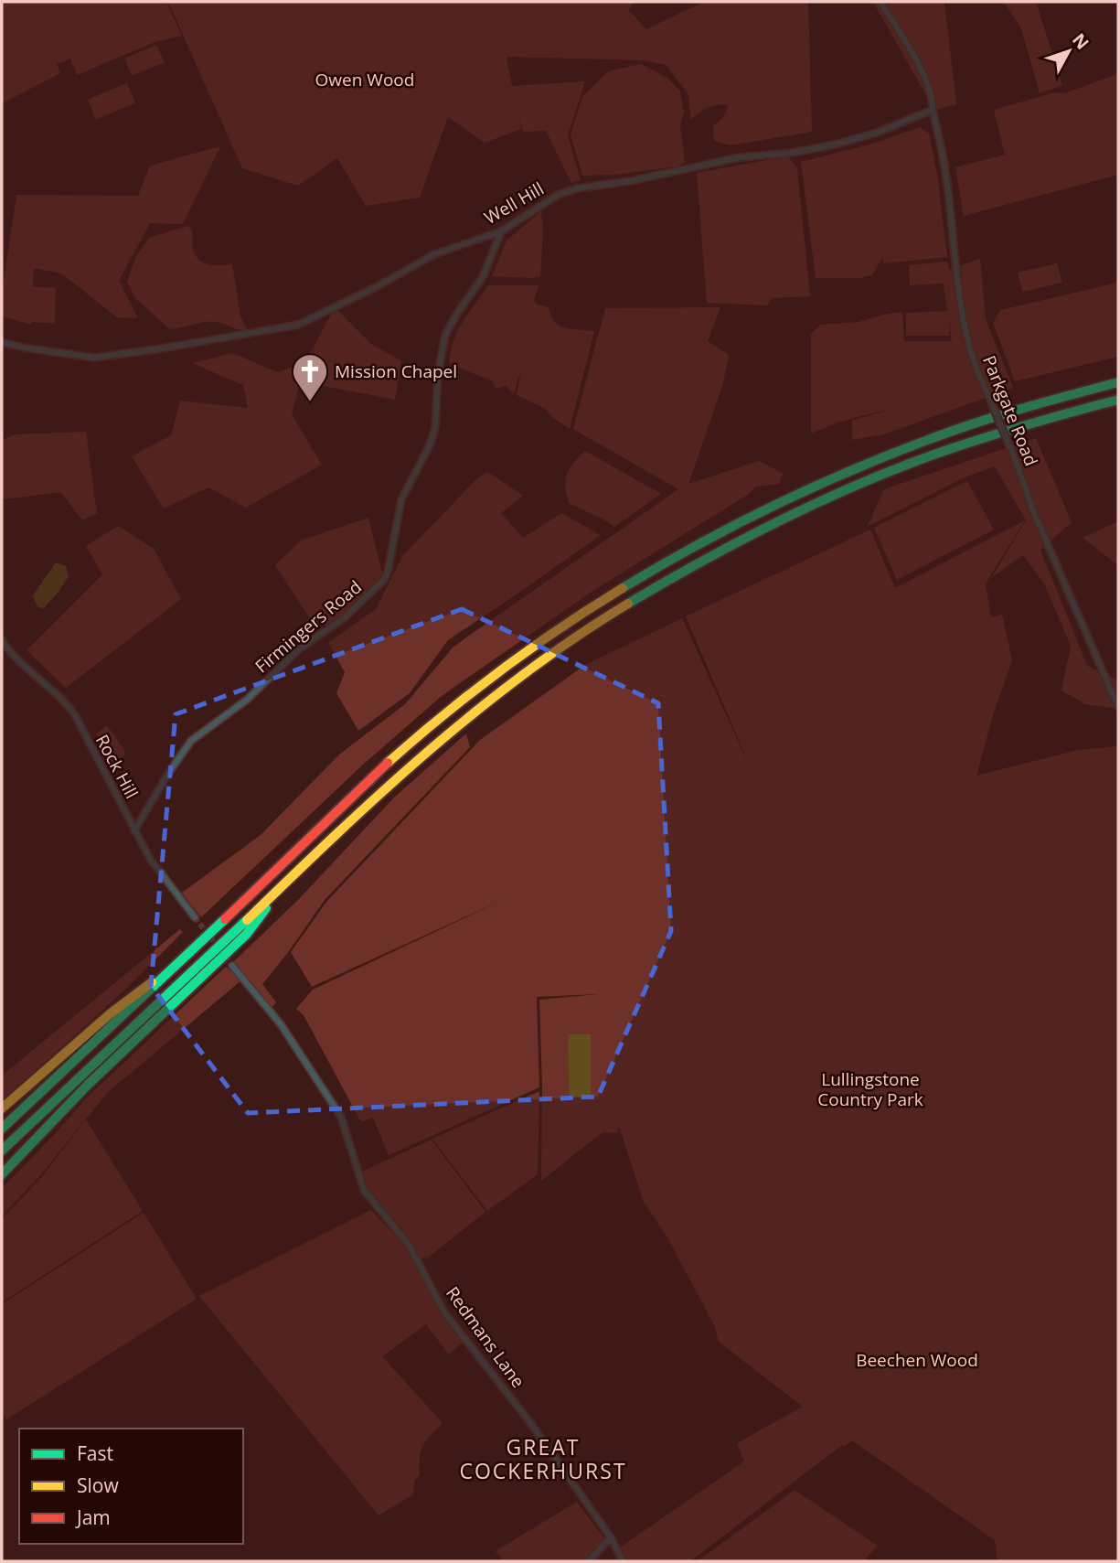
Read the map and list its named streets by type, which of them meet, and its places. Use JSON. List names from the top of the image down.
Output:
{
  "streets": {
    "street": [
      "Well Hill",
      "Parkgate Road",
      "Firmingers Road",
      "Rock Hill",
      "Redmans Lane"
    ]
  },
  "crossings": [
    ["Well Hill", "Parkgate Road"],
    ["Well Hill", "Firmingers Road"],
    ["Firmingers Road", "Rock Hill"]
  ],
  "districts": ["GREAT COCKERHURST"],
  "parks": ["Owen Wood", "Lullingstone Country Park", "Beechen Wood"],
  "places": {
    "church": ["Mission Chapel"]
  },
  "legend": ["Fast", "Slow", "Jam"],
  "north": "top right"
}
